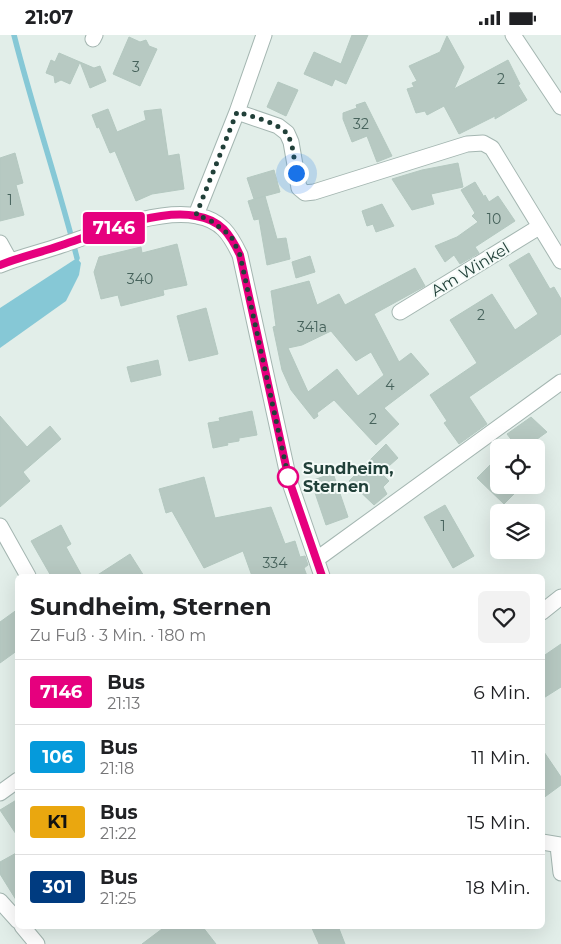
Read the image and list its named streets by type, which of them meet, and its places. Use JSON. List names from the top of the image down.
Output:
{
  "streets": {
    "street": ["Am Winkel"]
  },
  "places": ["Sundheim, Sternen"],
  "lines": ["bus line 7146"],
  "house_numbers": [
    "3",
    "2",
    "32",
    "1",
    "10",
    "340",
    "2",
    "341a",
    "4",
    "2",
    "1",
    "334"
  ],
  "page": {
    "status": "21:07",
    "on_map": "7146",
    "heading": ["Sundheim, Sternen", "Zu Fuß · 3 Min. · 180 m"],
    "list": [
      {
        "mark": "7146",
        "name": "Bus",
        "note": "21:13",
        "value": "6 Min."
      },
      {
        "mark": "106",
        "name": "Bus",
        "note": "21:18",
        "value": "11 Min."
      },
      {
        "mark": "K1",
        "name": "Bus",
        "note": "21:22",
        "value": "15 Min."
      },
      {
        "mark": "301",
        "name": "Bus",
        "note": "21:25",
        "value": "18 Min."
      }
    ]
  }
}
